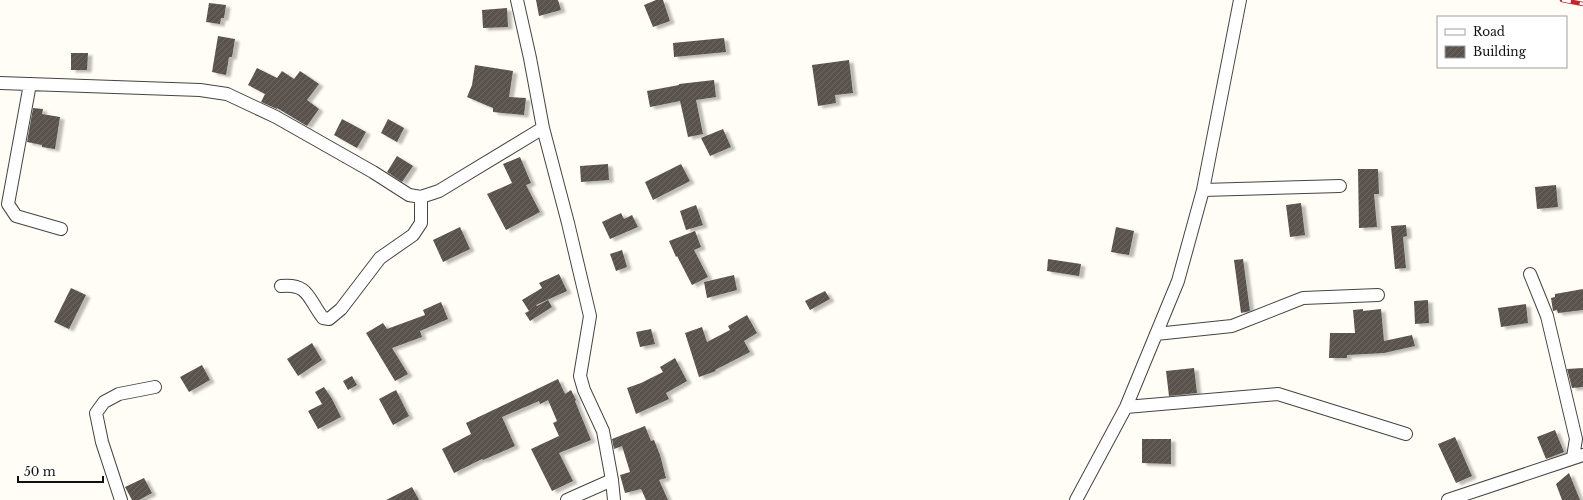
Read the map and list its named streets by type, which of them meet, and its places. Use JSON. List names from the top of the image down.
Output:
{
  "legend": ["Road", "Building"],
  "scale_bar": "50 m"
}
